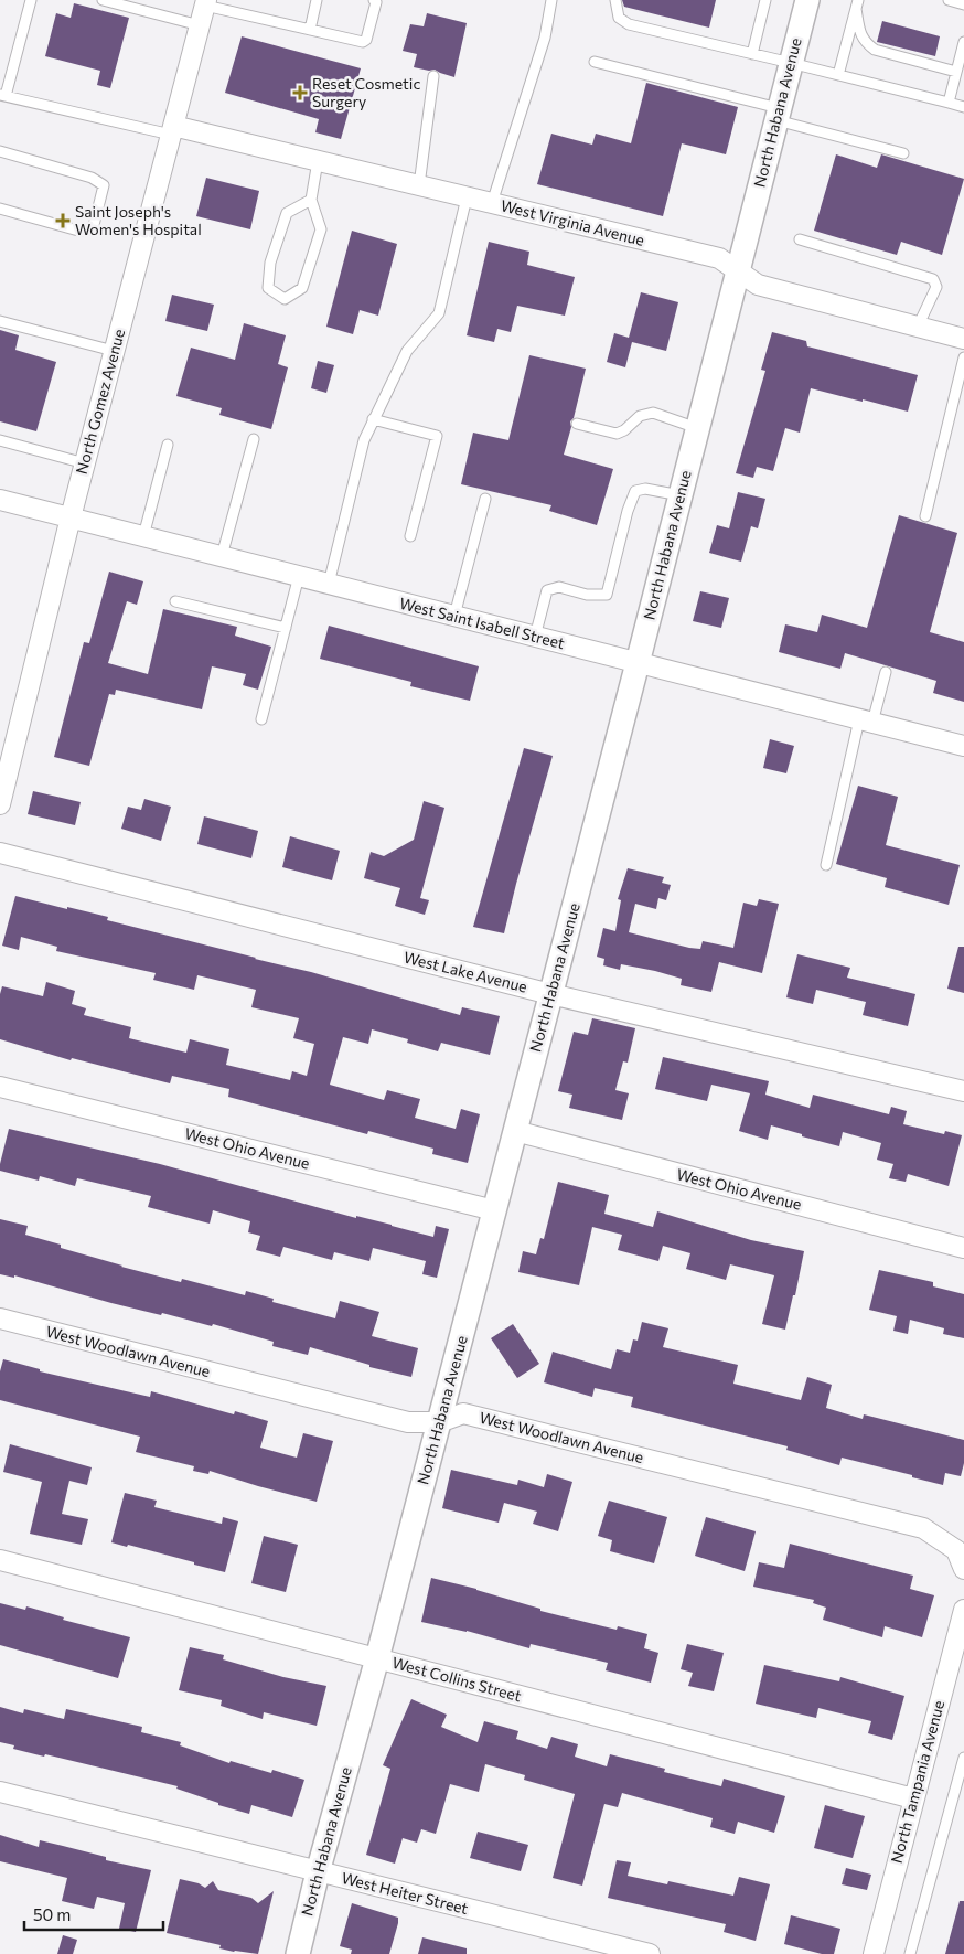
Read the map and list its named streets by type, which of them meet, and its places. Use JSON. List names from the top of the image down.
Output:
{
  "streets": {
    "street": [
      "North Habana Avenue",
      "West Virginia Avenue",
      "North Gomez Avenue",
      "West Saint Isabell Street",
      "West Lake Avenue",
      "West Ohio Avenue",
      "West Woodlawn Avenue",
      "West Collins Street",
      "North Tampania Avenue",
      "West Heiter Street"
    ]
  },
  "crossings": [
    ["North Habana Avenue", "West Virginia Avenue"],
    ["North Habana Avenue", "West Saint Isabell Street"],
    ["North Habana Avenue", "West Lake Avenue"],
    ["North Habana Avenue", "West Ohio Avenue"],
    ["North Habana Avenue", "West Woodlawn Avenue"],
    ["North Habana Avenue", "West Collins Street"],
    ["North Habana Avenue", "West Heiter Street"],
    ["West Virginia Avenue", "North Gomez Avenue"],
    ["North Gomez Avenue", "West Saint Isabell Street"],
    ["West Collins Street", "North Tampania Avenue"]
  ],
  "places": {
    "health": ["Reset Cosmetic Surgery", "Saint Joseph's Women's Hospital"]
  },
  "scale_bar": "50 m"
}
